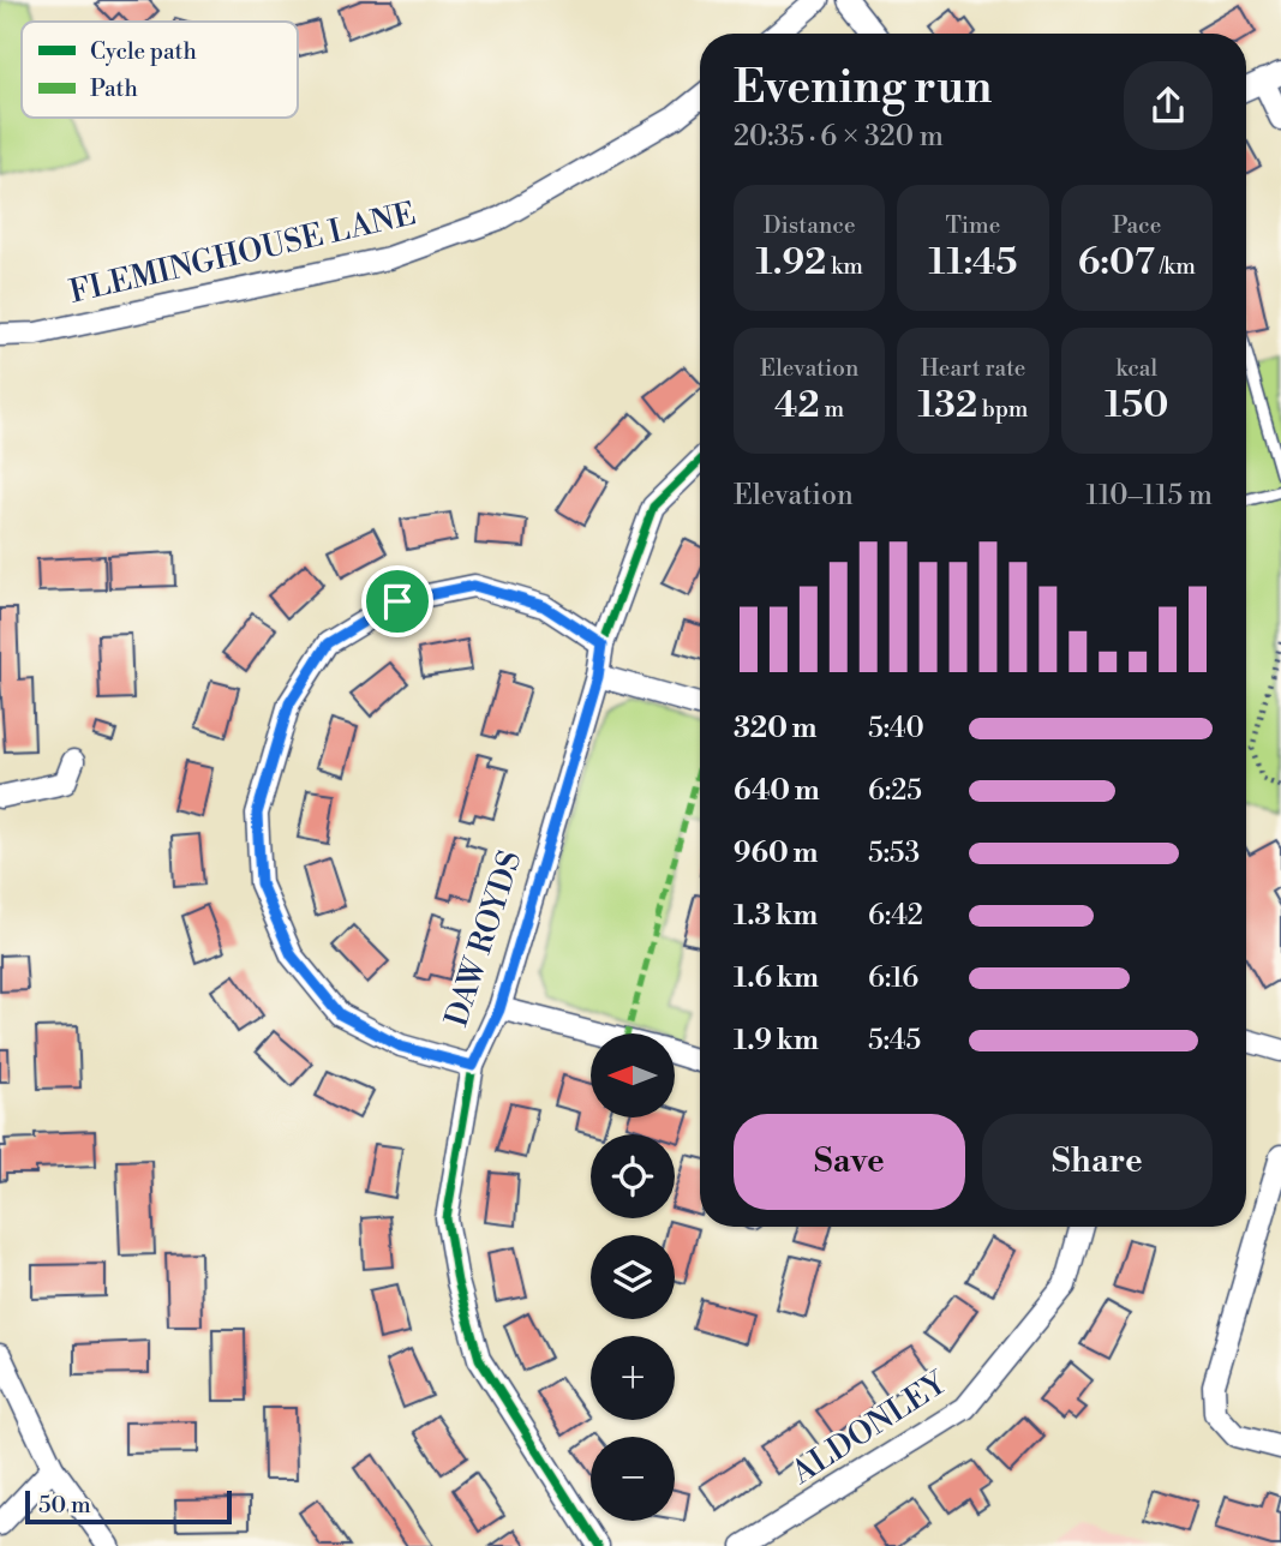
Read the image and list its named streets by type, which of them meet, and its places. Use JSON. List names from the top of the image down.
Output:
{
  "streets": {
    "street": ["FLEMINGHOUSE LANE", "DAW ROYDS", "ALDONLEY"]
  },
  "legend": ["Cycle path", "Path"],
  "scale_bar": "50 m",
  "north": "left",
  "page": {
    "heading": ["Evening run", "20:35 · 6 × 320 m"],
    "stats": [
      ["Distance", "1.92 km"],
      ["Time", "11:45"],
      ["Pace", "6:07 /km"],
      ["Elevation", "42 m"],
      ["Heart rate", "132 bpm"],
      ["kcal", "150"]
    ],
    "chart": ["Elevation", "110–115 m"],
    "list": [
      {
        "name": "320 m",
        "note": "5:40"
      },
      {
        "name": "640 m",
        "note": "6:25"
      },
      {
        "name": "960 m",
        "note": "5:53"
      },
      {
        "name": "1.3 km",
        "note": "6:42"
      },
      {
        "name": "1.6 km",
        "note": "6:16"
      },
      {
        "name": "1.9 km",
        "note": "5:45"
      }
    ],
    "map_buttons": ["+", "−"],
    "buttons": ["Save", "Share"],
    "scale": "50 m"
  }
}
